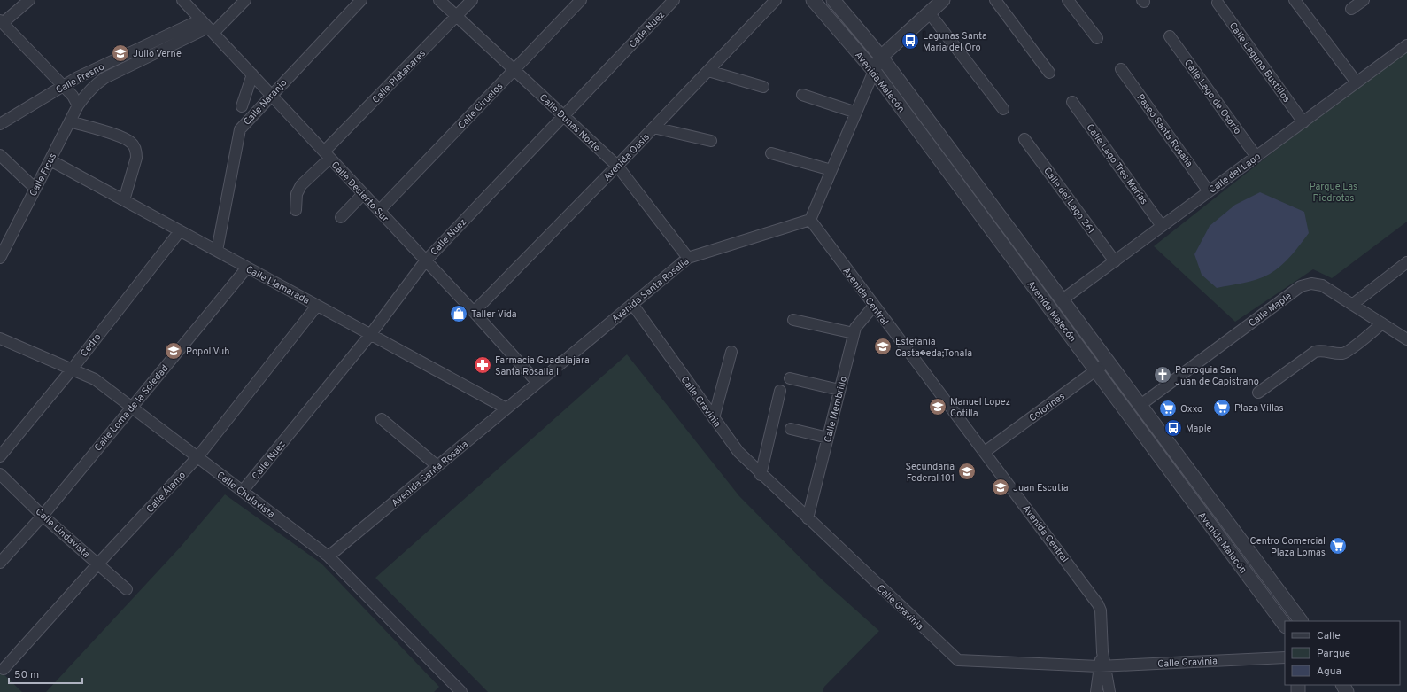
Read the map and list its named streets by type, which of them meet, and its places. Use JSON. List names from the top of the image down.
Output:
{
  "streets": {
    "street": [
      "Calle Nuez",
      "Calle Laguna Bustillos",
      "Calle Platanares",
      "Calle Fresno",
      "Avenida Malecón",
      "Calle Lago de Osorio",
      "Calle Naranjo",
      "Calle Ciruelos",
      "Calle Dunas Norte",
      "Paseo Santa Rosalía",
      "Avenida Oasis",
      "Calle Lago Tres Marías",
      "Calle del Lago",
      "Calle Ficus",
      "Calle Desierto Sur",
      "Calle del Lago 261",
      "Calle Llamarada",
      "Avenida Santa Rosalía",
      "Avenida Central",
      "Calle Maple",
      "Cedro",
      "Calle Gravinia",
      "Colorines",
      "Calle Loma de la Soledad",
      "Calle Membrillo",
      "Calle Álamo",
      "Calle Chulavista",
      "Calle Lindavista"
    ]
  },
  "crossings": [
    ["Calle Nuez", "Calle Dunas Norte"],
    ["Calle Nuez", "Calle Desierto Sur"],
    ["Calle Nuez", "Calle Llamarada"],
    ["Calle Nuez", "Calle Chulavista"],
    ["Calle Laguna Bustillos", "Calle del Lago"],
    ["Calle Platanares", "Calle Dunas Norte"],
    ["Calle Platanares", "Calle Desierto Sur"],
    ["Calle Fresno", "Calle Ficus"],
    ["Calle Fresno", "Calle Desierto Sur"],
    ["Avenida Malecón", "Calle del Lago"],
    ["Avenida Malecón", "Calle Maple"],
    ["Avenida Malecón", "Colorines"],
    ["Calle Lago de Osorio", "Calle del Lago"],
    ["Calle Naranjo", "Calle Desierto Sur"],
    ["Calle Naranjo", "Calle Llamarada"],
    ["Calle Ciruelos", "Calle Dunas Norte"],
    ["Calle Ciruelos", "Calle Desierto Sur"],
    ["Calle Dunas Norte", "Avenida Oasis"],
    ["Calle Dunas Norte", "Avenida Santa Rosalía"],
    ["Paseo Santa Rosalía", "Calle del Lago"],
    ["Avenida Oasis", "Calle Desierto Sur"],
    ["Calle Lago Tres Marías", "Calle del Lago"],
    ["Calle del Lago", "Calle del Lago 261"],
    ["Calle Ficus", "Calle Llamarada"],
    ["Calle Desierto Sur", "Avenida Santa Rosalía"],
    ["Calle Llamarada", "Avenida Santa Rosalía"],
    ["Calle Llamarada", "Cedro"],
    ["Calle Llamarada", "Calle Loma de la Soledad"],
    ["Calle Llamarada", "Calle Álamo"],
    ["Avenida Santa Rosalía", "Avenida Central"],
    ["Avenida Santa Rosalía", "Calle Gravinia"],
    ["Avenida Santa Rosalía", "Calle Chulavista"],
    ["Avenida Central", "Calle Gravinia"],
    ["Avenida Central", "Colorines"],
    ["Avenida Central", "Calle Membrillo"],
    ["Cedro", "Calle Chulavista"],
    ["Calle Gravinia", "Calle Membrillo"],
    ["Calle Loma de la Soledad", "Calle Chulavista"],
    ["Calle Loma de la Soledad", "Calle Lindavista"],
    ["Calle Álamo", "Calle Chulavista"],
    ["Calle Álamo", "Calle Lindavista"]
  ],
  "parks": ["Parque Las Piedrotas"],
  "places": {
    "bus stop": ["Lagunas Santa Maria del Oro", "Maple"],
    "school or university": [
      "Julio Verne",
      "Estefania Casta�eda;Tonala",
      "Popol Vuh",
      "Manuel Lopez Cotilla",
      "Secundaria Federal 101",
      "Juan Escutia"
    ],
    "shop": ["Taller Vida"],
    "pharmacy": ["Farmacia Guadalajara Santa Rosalia II"],
    "church": ["Parroquia San Juan de Capistrano"],
    "supermarket": ["Plaza Villas", "Oxxo", "Centro Comercial Plaza Lomas"]
  },
  "legend": ["Calle", "Parque", "Agua"],
  "scale_bar": "50 m"
}
